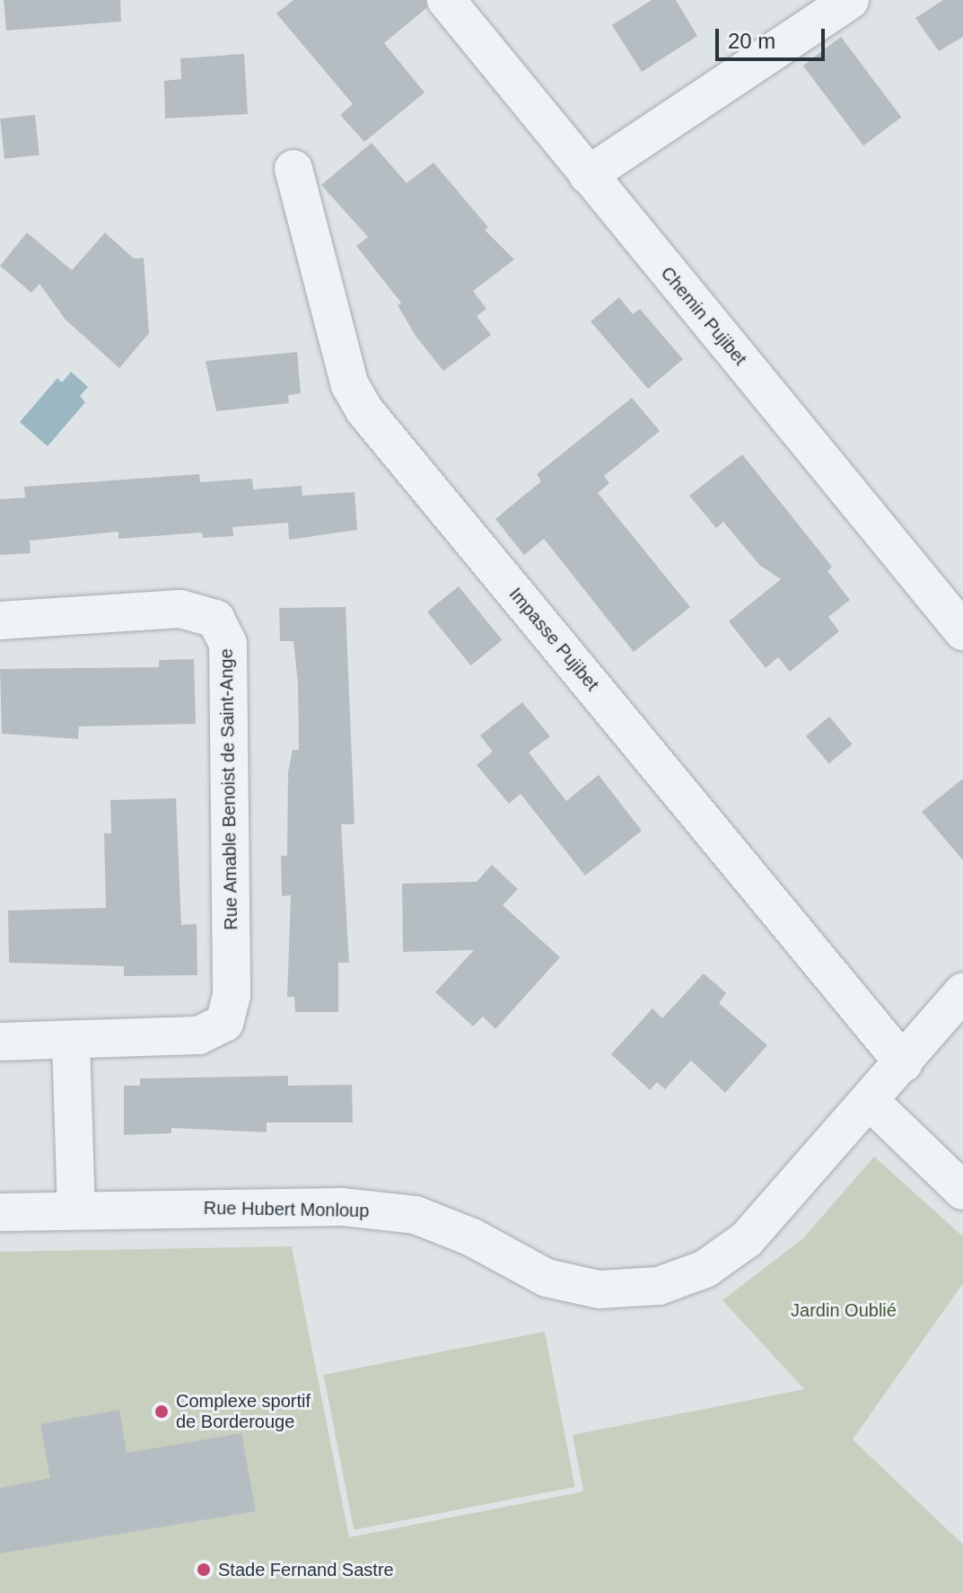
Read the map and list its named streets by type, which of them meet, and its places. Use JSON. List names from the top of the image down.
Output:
{
  "streets": {
    "street": [
      "Chemin Pujibet",
      "Impasse Pujibet",
      "Rue Amable Benoist de Saint-Ange",
      "Rue Hubert Monloup"
    ]
  },
  "parks": ["Jardin Oublié"],
  "places": ["Complexe sportif de Borderouge", "Stade Fernand Sastre"],
  "scale_bar": "20 m"
}
